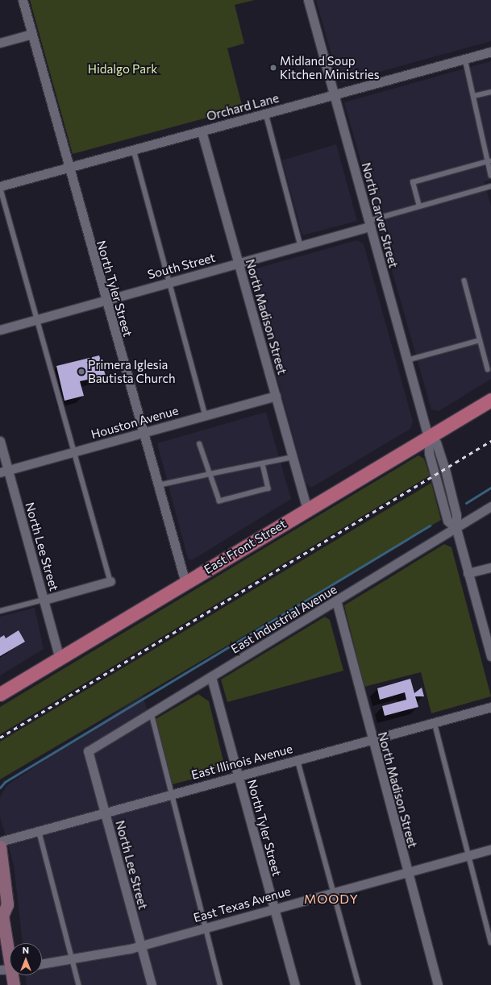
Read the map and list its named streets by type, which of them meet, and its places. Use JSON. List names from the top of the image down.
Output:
{
  "streets": {
    "main road": ["East Front Street"],
    "street": [
      "Orchard Lane",
      "North Carver Street",
      "South Street",
      "North Tyler Street",
      "North Madison Street",
      "Houston Avenue",
      "North Lee Street",
      "East Industrial Avenue",
      "East Illinois Avenue",
      "East Texas Avenue"
    ]
  },
  "crossings": [
    ["Orchard Lane", "North Carver Street"],
    ["Orchard Lane", "North Tyler Street"],
    ["Orchard Lane", "North Madison Street"],
    ["North Carver Street", "South Street"],
    ["North Carver Street", "East Front Street"],
    ["North Carver Street", "East Industrial Avenue"],
    ["South Street", "North Tyler Street"],
    ["South Street", "North Madison Street"],
    ["North Tyler Street", "Houston Avenue"],
    ["North Tyler Street", "East Front Street"],
    ["North Tyler Street", "East Industrial Avenue"],
    ["North Tyler Street", "East Illinois Avenue"],
    ["North Tyler Street", "East Texas Avenue"],
    ["North Madison Street", "Houston Avenue"],
    ["North Madison Street", "East Front Street"],
    ["North Madison Street", "East Industrial Avenue"],
    ["North Madison Street", "East Illinois Avenue"],
    ["North Madison Street", "East Texas Avenue"],
    ["Houston Avenue", "North Lee Street"],
    ["North Lee Street", "East Front Street"],
    ["North Lee Street", "East Industrial Avenue"],
    ["North Lee Street", "East Illinois Avenue"],
    ["North Lee Street", "East Texas Avenue"]
  ],
  "districts": ["MOODY"],
  "parks": ["Hidalgo Park"],
  "places": ["Midland Soup Kitchen Ministries", "Primera Iglesia Bautista Church"],
  "north": "top"
}
